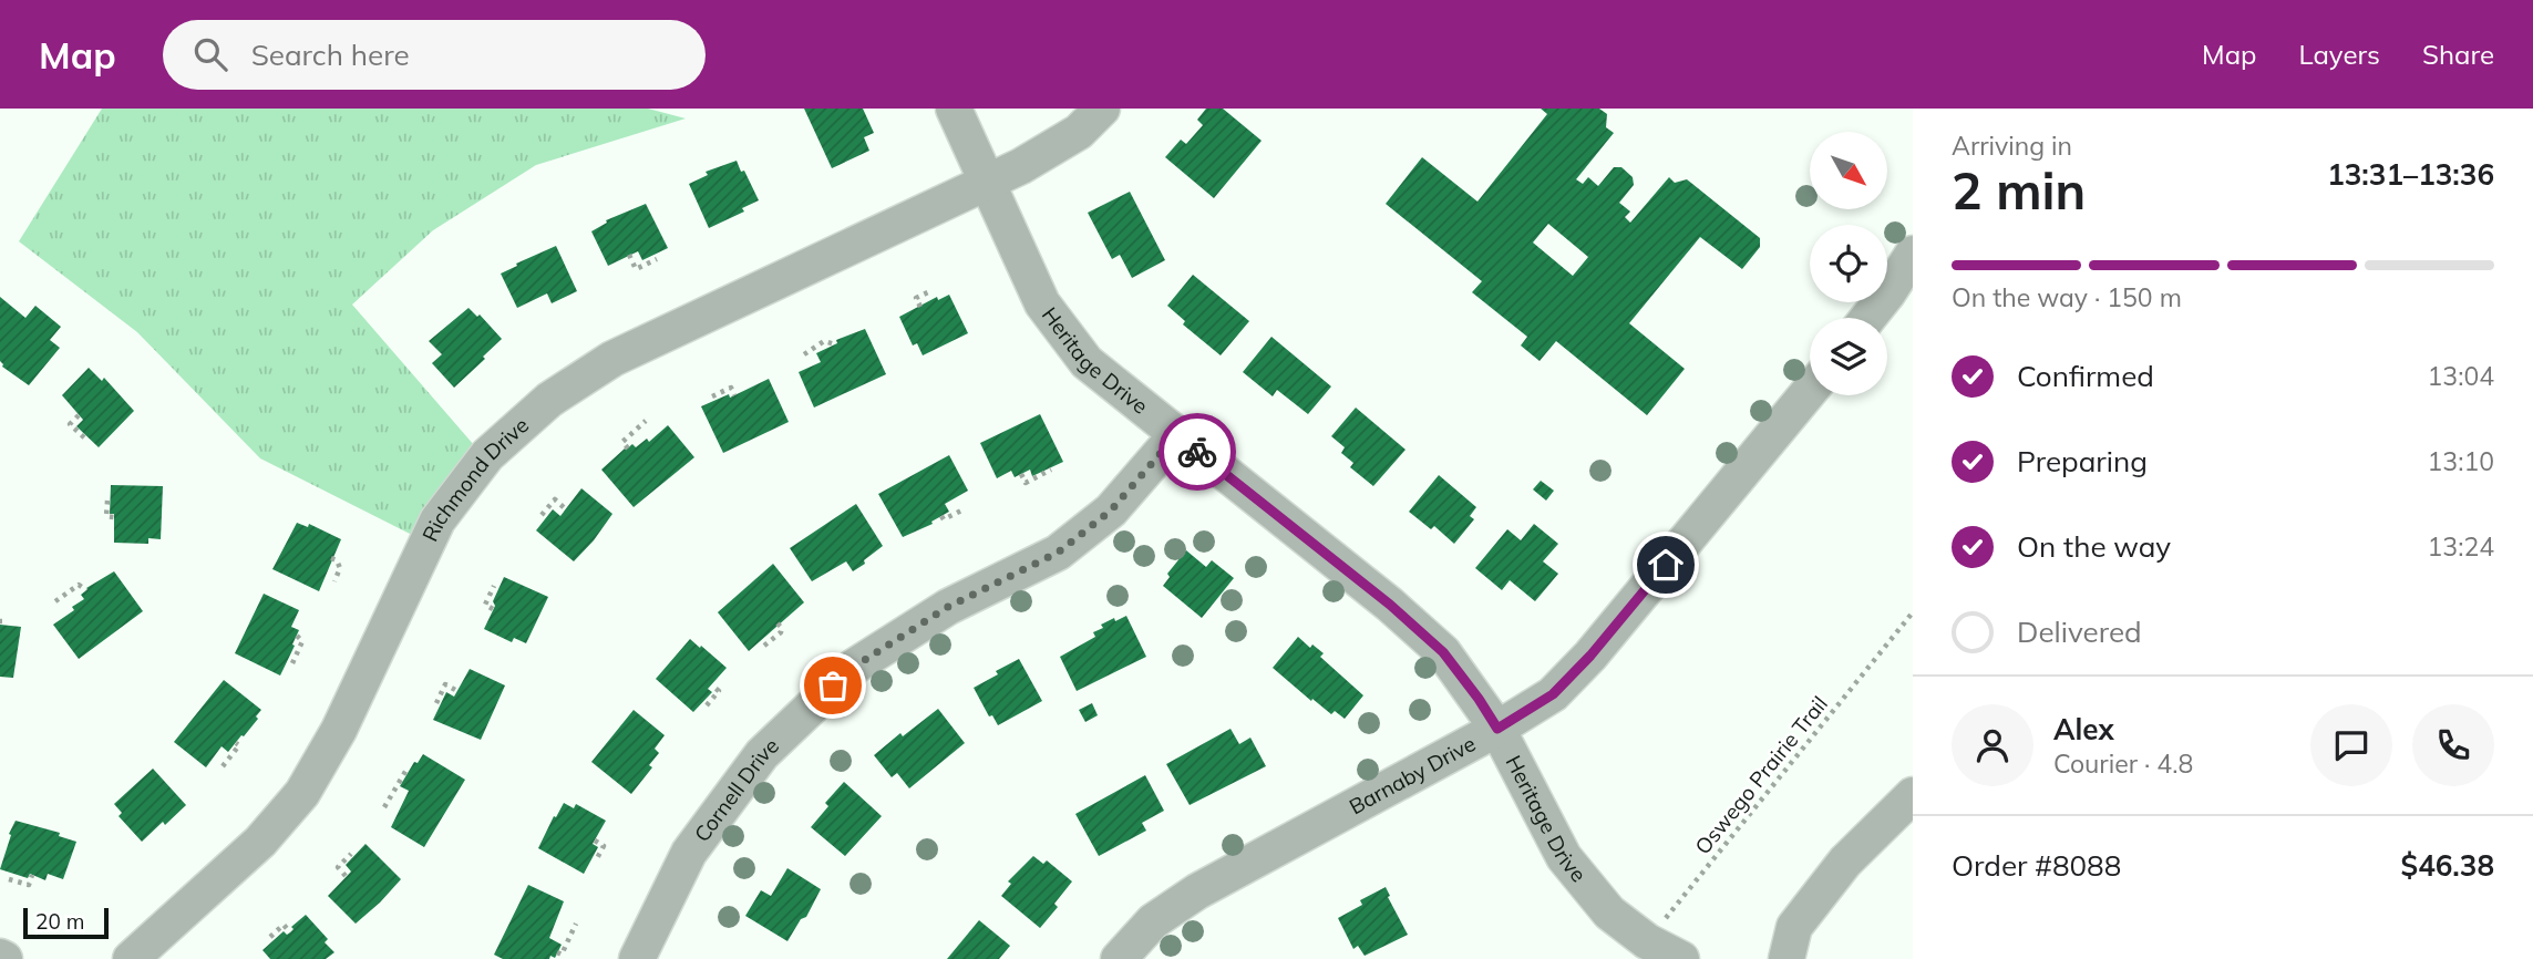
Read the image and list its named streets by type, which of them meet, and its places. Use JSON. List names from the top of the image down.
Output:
{
  "streets": {
    "street": [
      "Heritage Drive",
      "Richmond Drive",
      "Barnaby Drive",
      "Cornell Drive"
    ],
    "path": ["Oswego Prairie Trail"]
  },
  "crossings": [
    ["Heritage Drive", "Richmond Drive"],
    ["Heritage Drive", "Barnaby Drive"],
    ["Heritage Drive", "Oswego Prairie Trail"],
    ["Heritage Drive", "Cornell Drive"]
  ],
  "scale_bar": "20 m",
  "north": "bottom right",
  "page": {
    "header": "Map",
    "search": "Search here",
    "nav": ["Map", "Layers", "Share"],
    "heading": ["2 min", "Arriving in", "13:31–13:36"],
    "panel": [
      "Alex",
      "Courier · 4.8",
      "Order #8088",
      "$46.38"
    ],
    "bar": "On the way · 150 m",
    "list": [
      ["Confirmed", "13:04"],
      ["Preparing", "13:10"],
      ["On the way", "13:24"],
      "Delivered"
    ],
    "scale": "20 m"
  }
}
